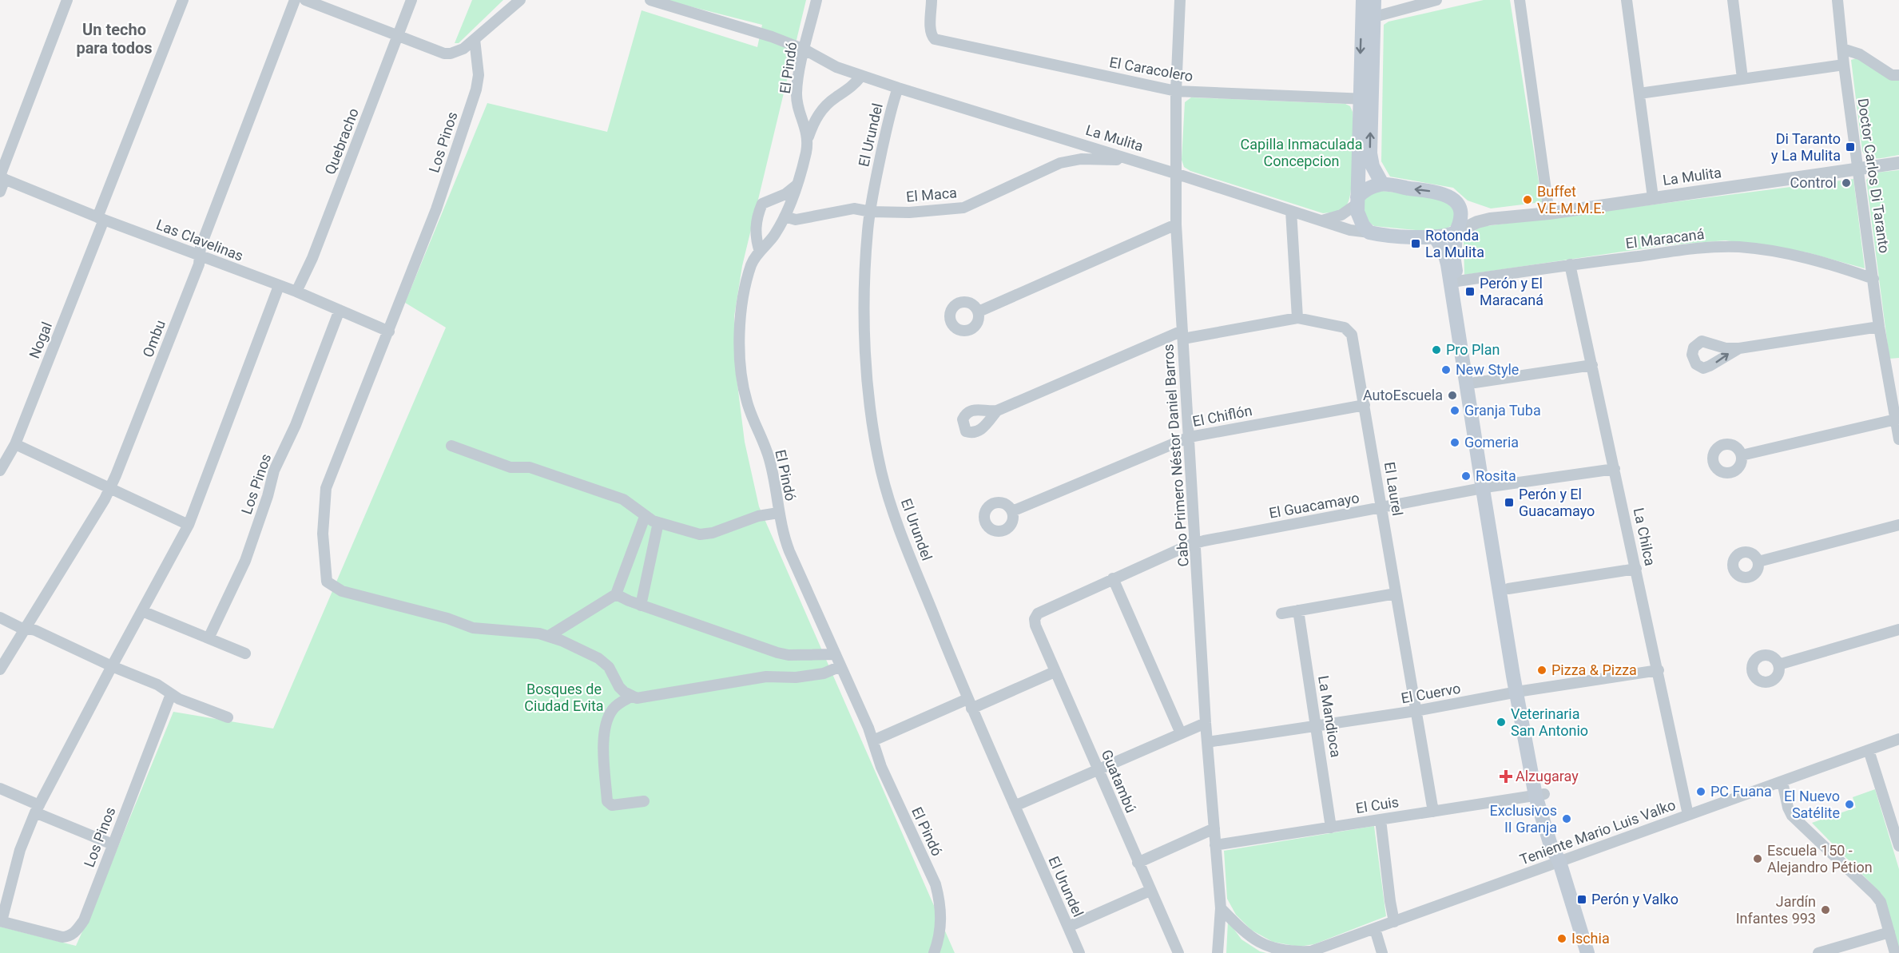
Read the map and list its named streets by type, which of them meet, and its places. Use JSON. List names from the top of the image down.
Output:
{
  "streets": {
    "street": [
      "El Pindó",
      "El Caracolero",
      "El Urundel",
      "La Mulita",
      "Quebracho",
      "Los Pinos",
      "Doctor Carlos Di Taranto",
      "El Maca",
      "El Maracaná",
      "Las Clavelinas",
      "Ombu",
      "Nogal",
      "El Chiflón",
      "Cabo Primero Néstor Daniel Barros",
      "El Laurel",
      "El Guacamayo",
      "La Chilca",
      "El Cuervo",
      "La Mandioca",
      "Guatambú",
      "El Cuis",
      "Teniente Mario Luis Valko"
    ]
  },
  "crossings": [
    ["El Pindó", "La Mulita"],
    ["El Pindó", "El Maca"],
    ["El Caracolero", "Cabo Primero Néstor Daniel Barros"],
    ["El Urundel", "La Mulita"],
    ["El Urundel", "El Maca"],
    ["La Mulita", "Doctor Carlos Di Taranto"],
    ["La Mulita", "El Maca"],
    ["La Mulita", "Cabo Primero Néstor Daniel Barros"],
    ["Quebracho", "Las Clavelinas"],
    ["Los Pinos", "Las Clavelinas"],
    ["Doctor Carlos Di Taranto", "El Maracaná"],
    ["El Maracaná", "La Chilca"],
    ["Las Clavelinas", "Ombu"],
    ["Las Clavelinas", "Nogal"],
    ["El Chiflón", "Cabo Primero Néstor Daniel Barros"],
    ["El Chiflón", "El Laurel"],
    ["Cabo Primero Néstor Daniel Barros", "El Guacamayo"],
    ["Cabo Primero Néstor Daniel Barros", "El Cuervo"],
    ["Cabo Primero Néstor Daniel Barros", "El Cuis"],
    ["El Laurel", "El Guacamayo"],
    ["El Laurel", "El Cuervo"],
    ["El Laurel", "El Cuis"],
    ["El Guacamayo", "La Chilca"],
    ["El Guacamayo", "Guatambú"],
    ["La Chilca", "El Cuervo"],
    ["La Chilca", "Teniente Mario Luis Valko"],
    ["El Cuervo", "La Mandioca"],
    ["La Mandioca", "El Cuis"]
  ],
  "districts": ["Un techo para todos"],
  "parks": ["Capilla Inmaculada Concepcion", "Bosques de Ciudad Evita"],
  "places": {
    "transit": [
      "Di Taranto y La Mulita",
      "Rotonda La Mulita",
      "Perón y El Maracaná",
      "Perón y El Guacamayo",
      "Perón y Valko"
    ],
    "other": [
      "Control",
      "Buffet V.E.M.M.E.",
      "Pro Plan",
      "New Style",
      "AutoEscuela",
      "Granja Tuba",
      "Gomeria",
      "Rosita",
      "Pizza & Pizza",
      "Veterinaria San Antonio",
      "PC Fuana",
      "El Nuevo Satélite",
      "Exclusivos II Granja",
      "Escuela 150 - Alejandro Pétion",
      "Jardín Infantes 993",
      "Ischia"
    ],
    "health": ["Alzugaray"]
  }
}
